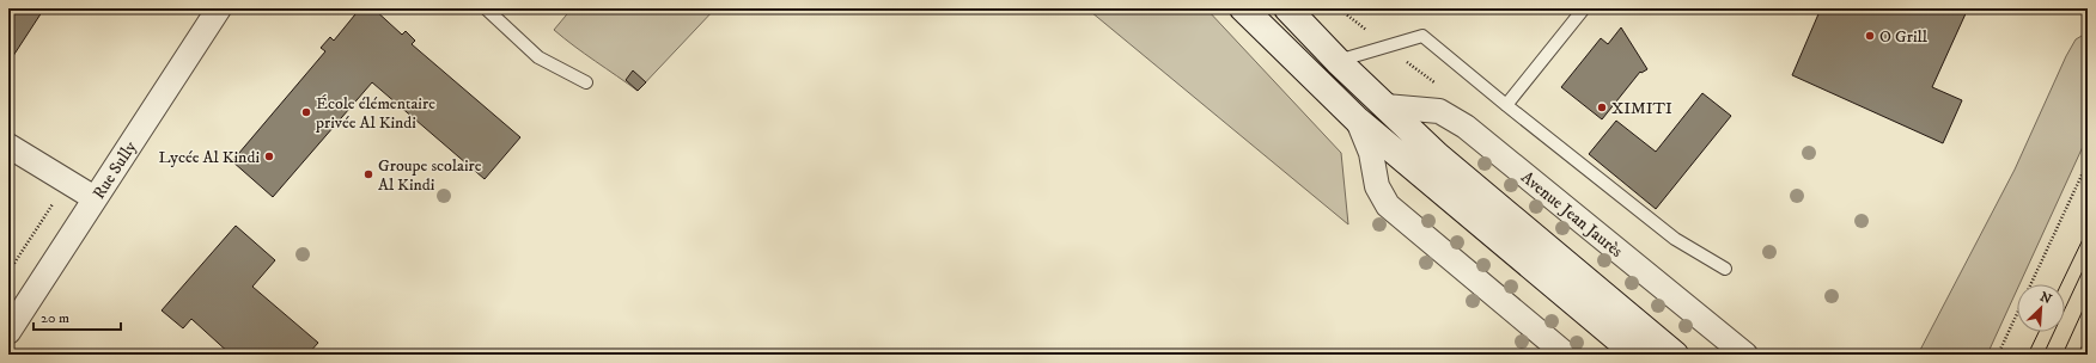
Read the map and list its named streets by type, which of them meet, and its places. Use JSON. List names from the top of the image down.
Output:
{
  "streets": {
    "street": ["Rue Sully", "Avenue Jean Jaurès"]
  },
  "places": [
    "O Grill",
    "XIMITI",
    "École élémentaire privée Al Kindi",
    "Lycée Al Kindi",
    "Groupe scolaire Al Kindi"
  ],
  "scale_bar": "20 m",
  "north": "top right"
}
